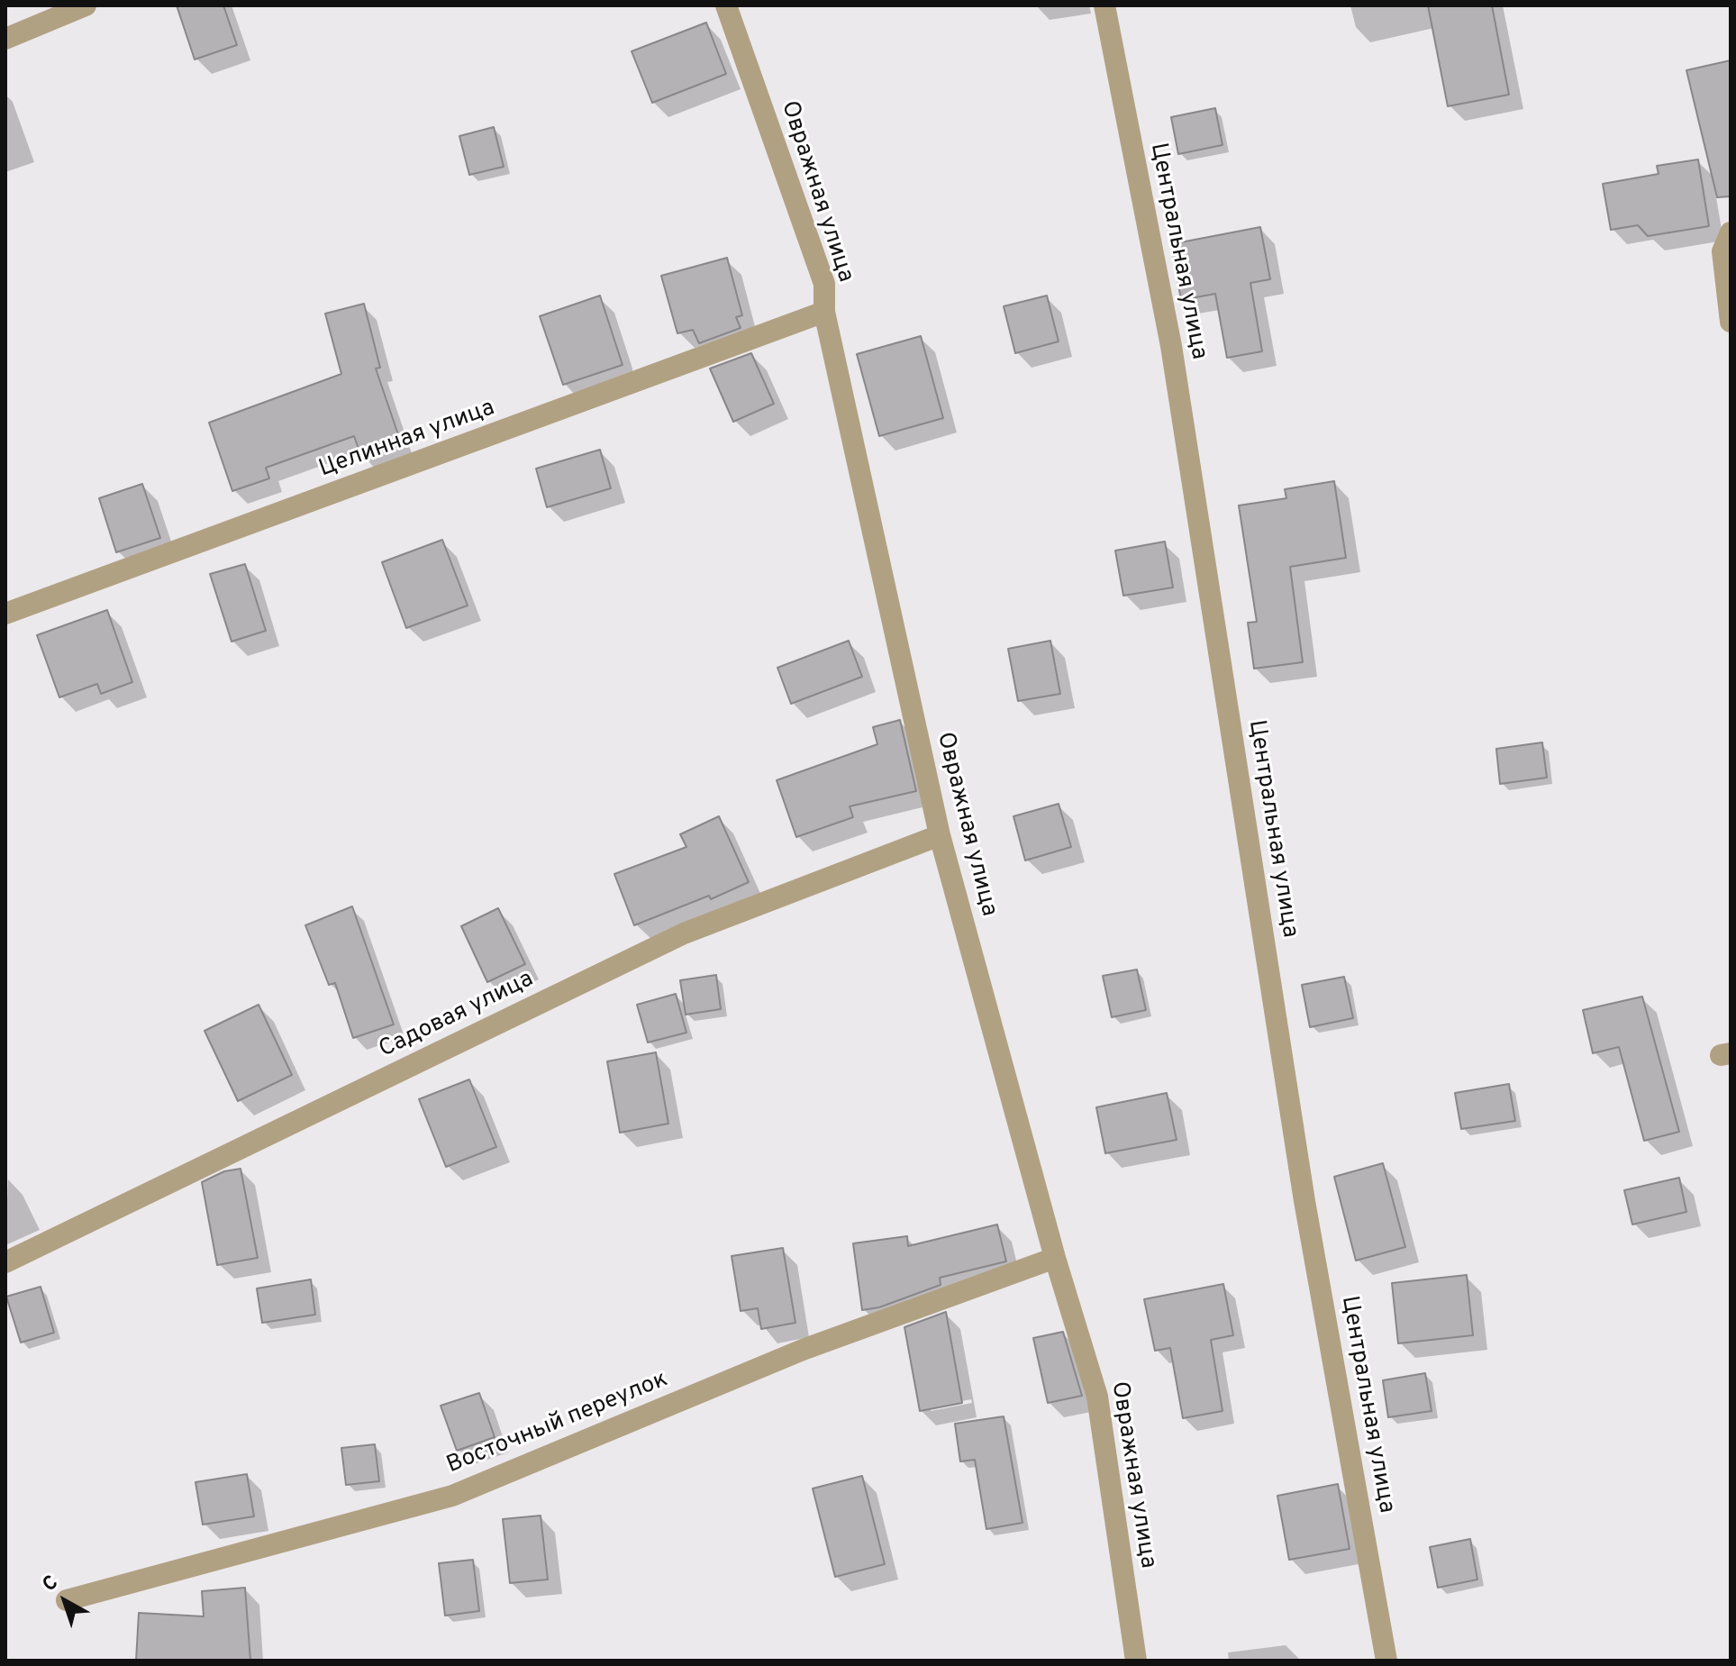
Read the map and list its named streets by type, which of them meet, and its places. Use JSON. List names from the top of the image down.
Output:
{
  "streets": {
    "street": [
      "Овражная улица",
      "Центральная улица",
      "Целинная улица",
      "Садовая улица",
      "Восточный переулок"
    ]
  },
  "crossings": [
    ["Овражная улица", "Целинная улица"],
    ["Овражная улица", "Садовая улица"],
    ["Овражная улица", "Восточный переулок"]
  ],
  "north": "top left"
}
